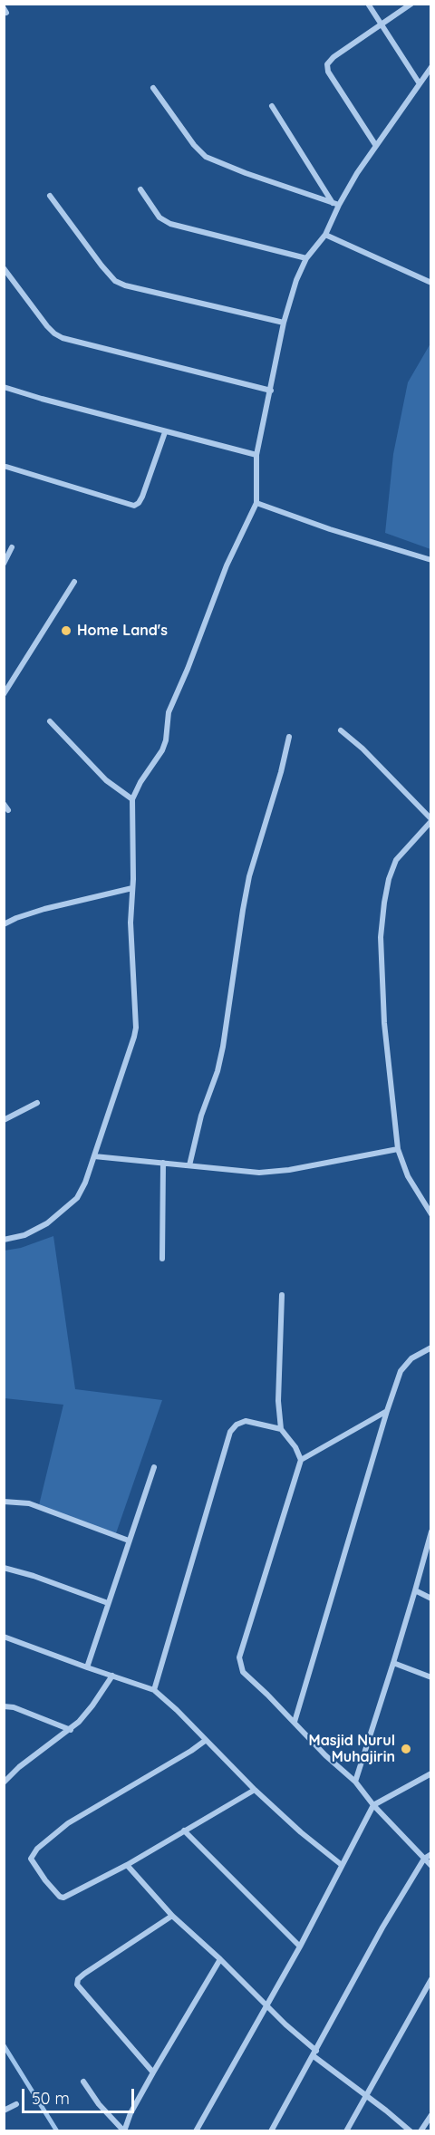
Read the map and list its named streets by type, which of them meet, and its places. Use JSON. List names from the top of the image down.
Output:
{
  "places": ["Home Land's", "Masjid Nurul Muhajirin"],
  "scale_bar": "50 m"
}
